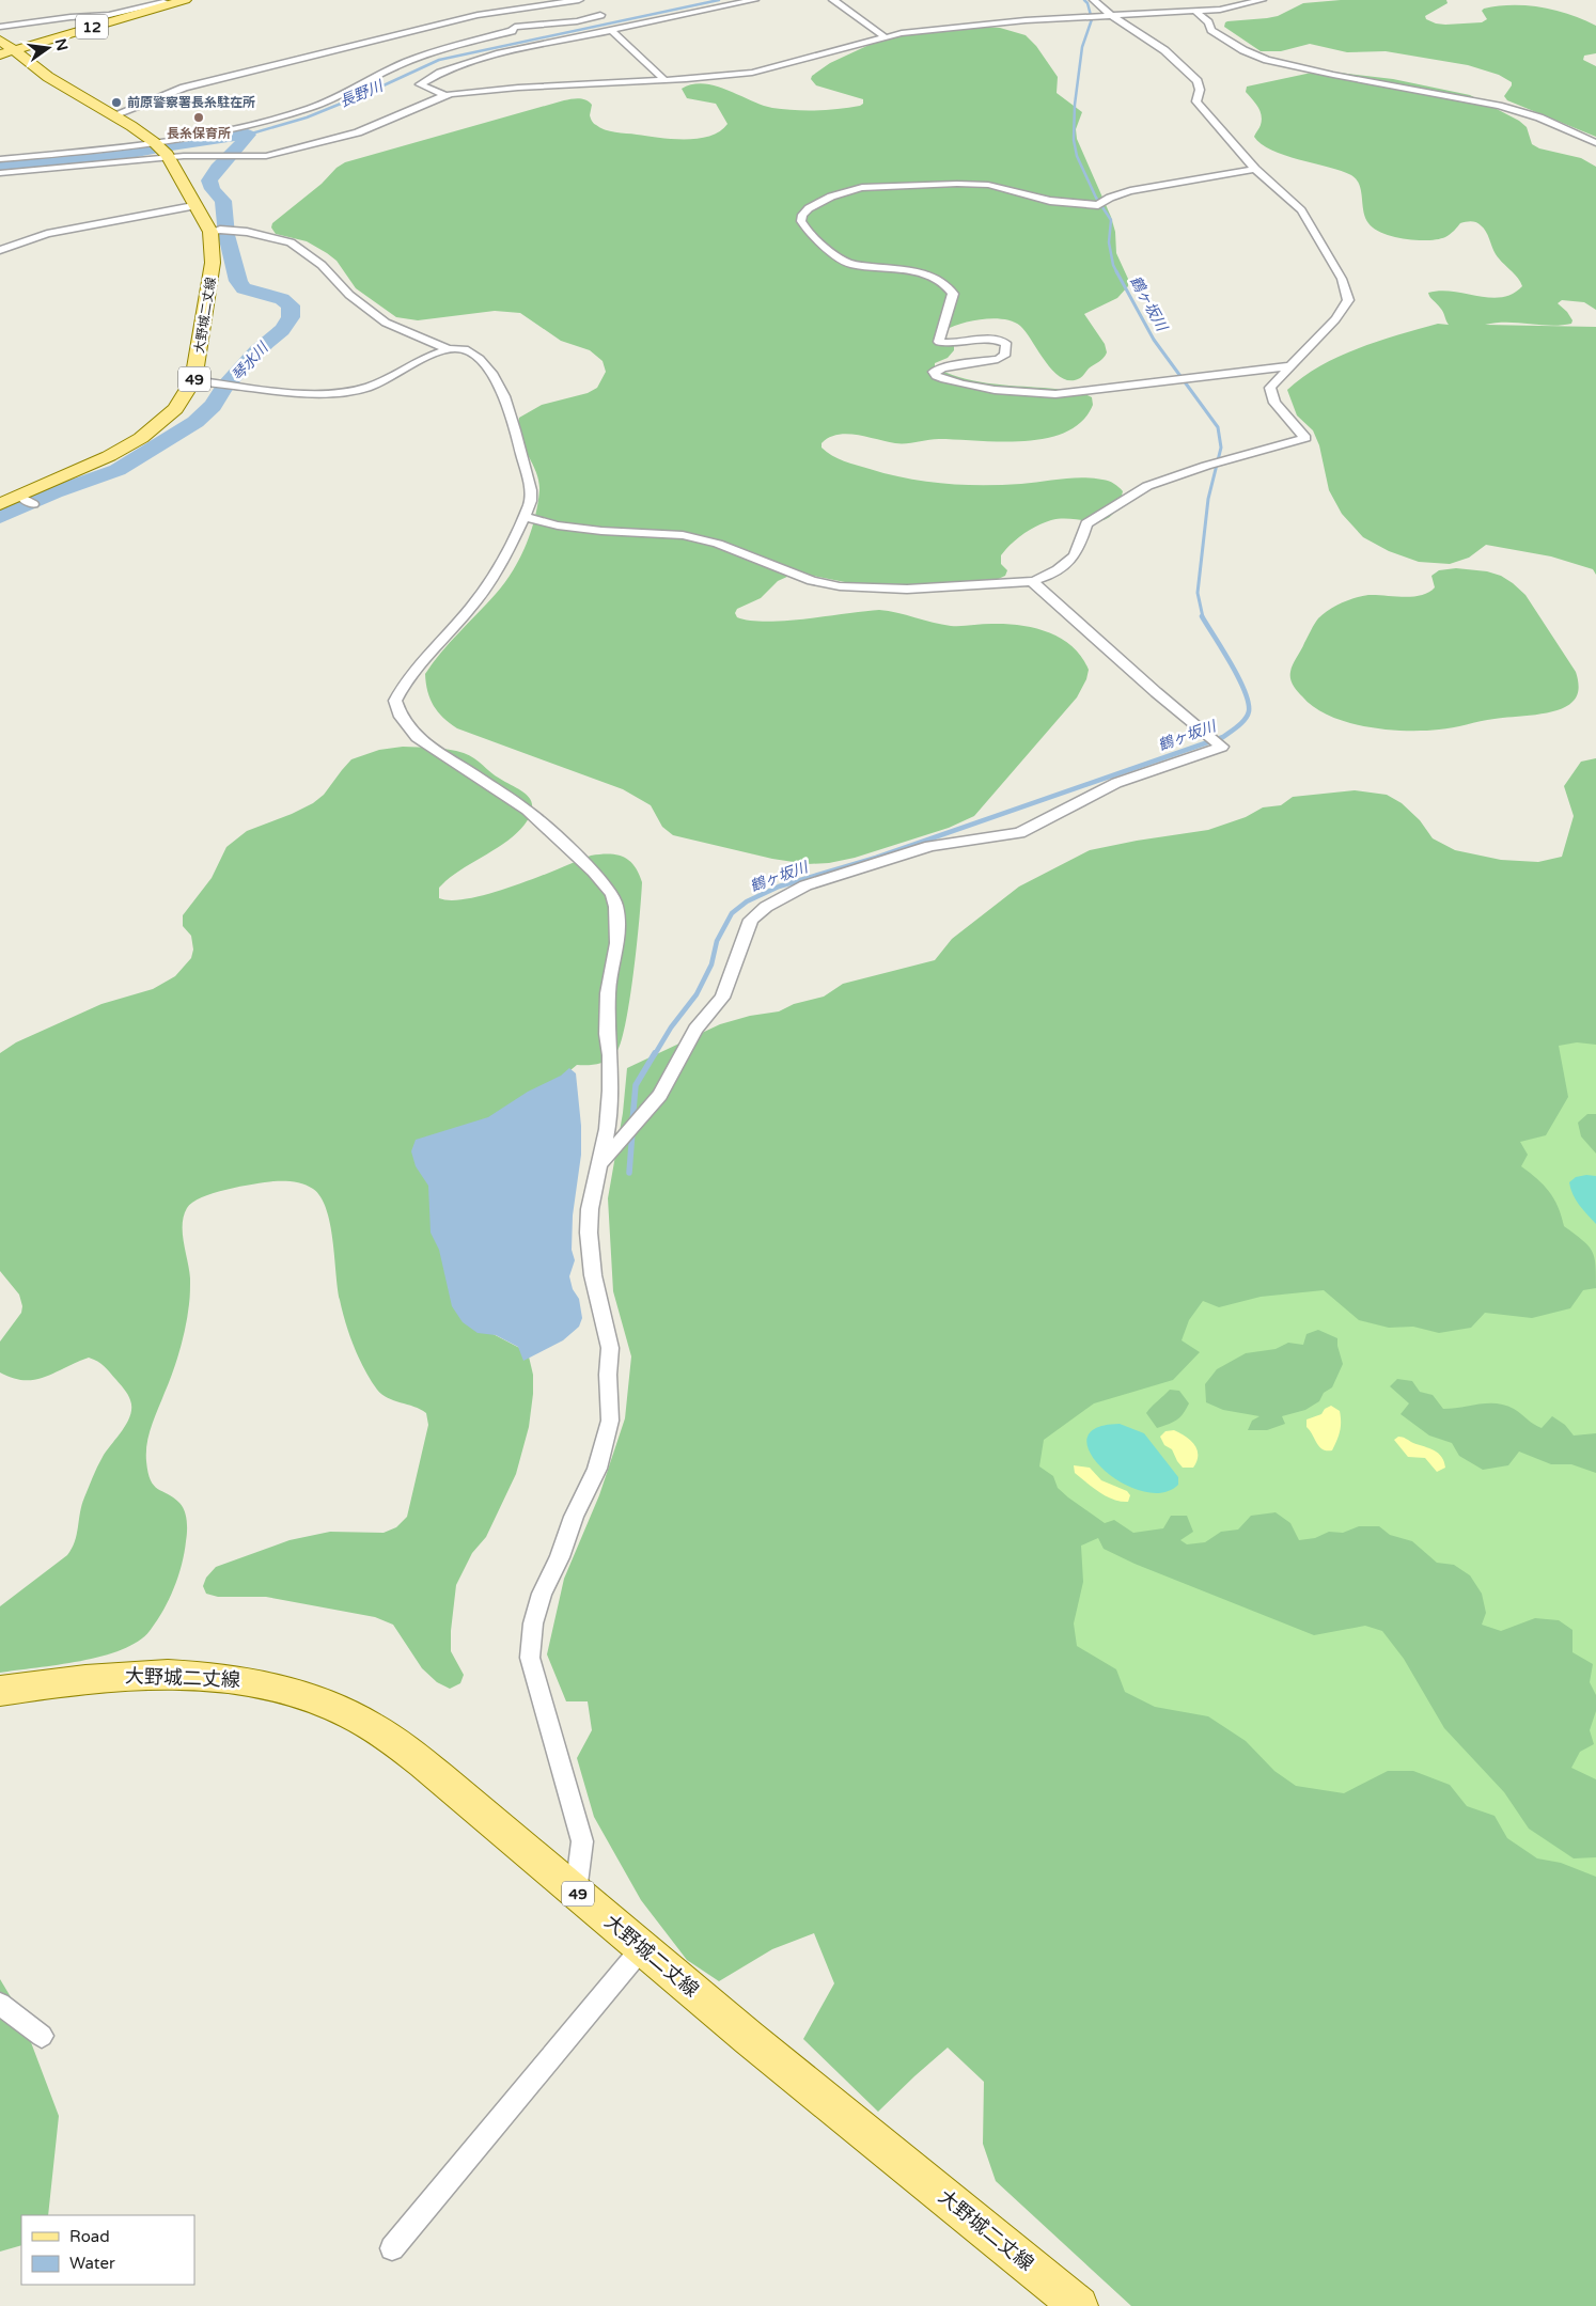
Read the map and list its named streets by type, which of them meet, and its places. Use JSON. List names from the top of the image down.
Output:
{
  "streets": {
    "main road": ["12", "大野城二丈線", "49"]
  },
  "crossings": [
    ["12", "49"],
    ["大野城二丈線", "49"]
  ],
  "water": ["長野川", "鶴ヶ坂川", "琴水川"],
  "places": ["前原警察署長糸駐在所", "長糸保育所"],
  "legend": ["Road", "Water"],
  "north": "right"
}
